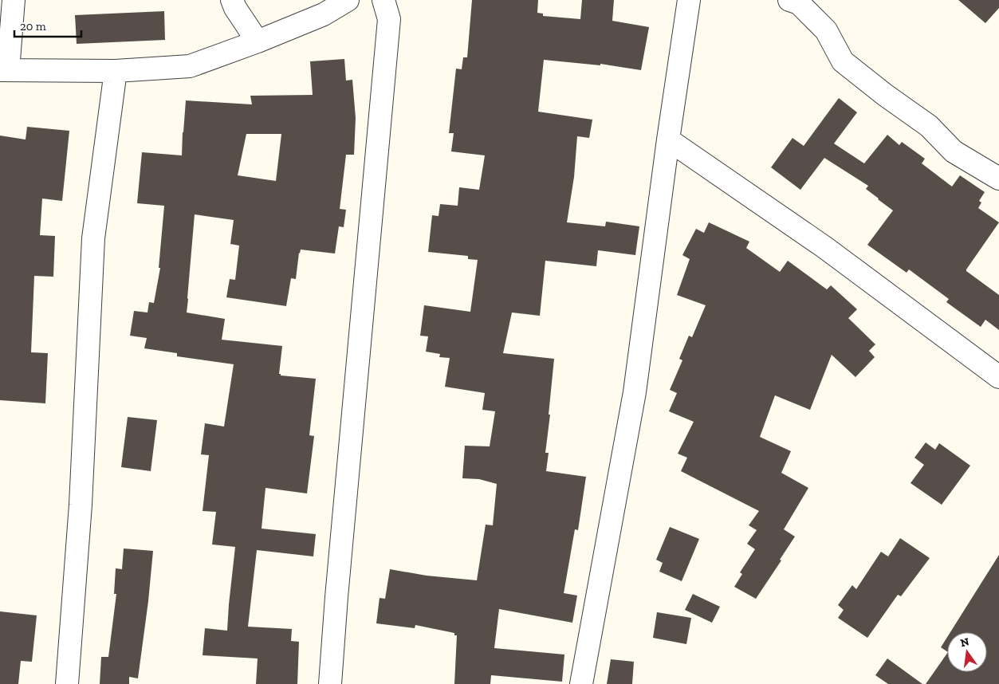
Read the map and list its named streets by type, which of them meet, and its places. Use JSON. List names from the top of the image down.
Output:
{
  "scale_bar": "20 m",
  "north": "top"
}
